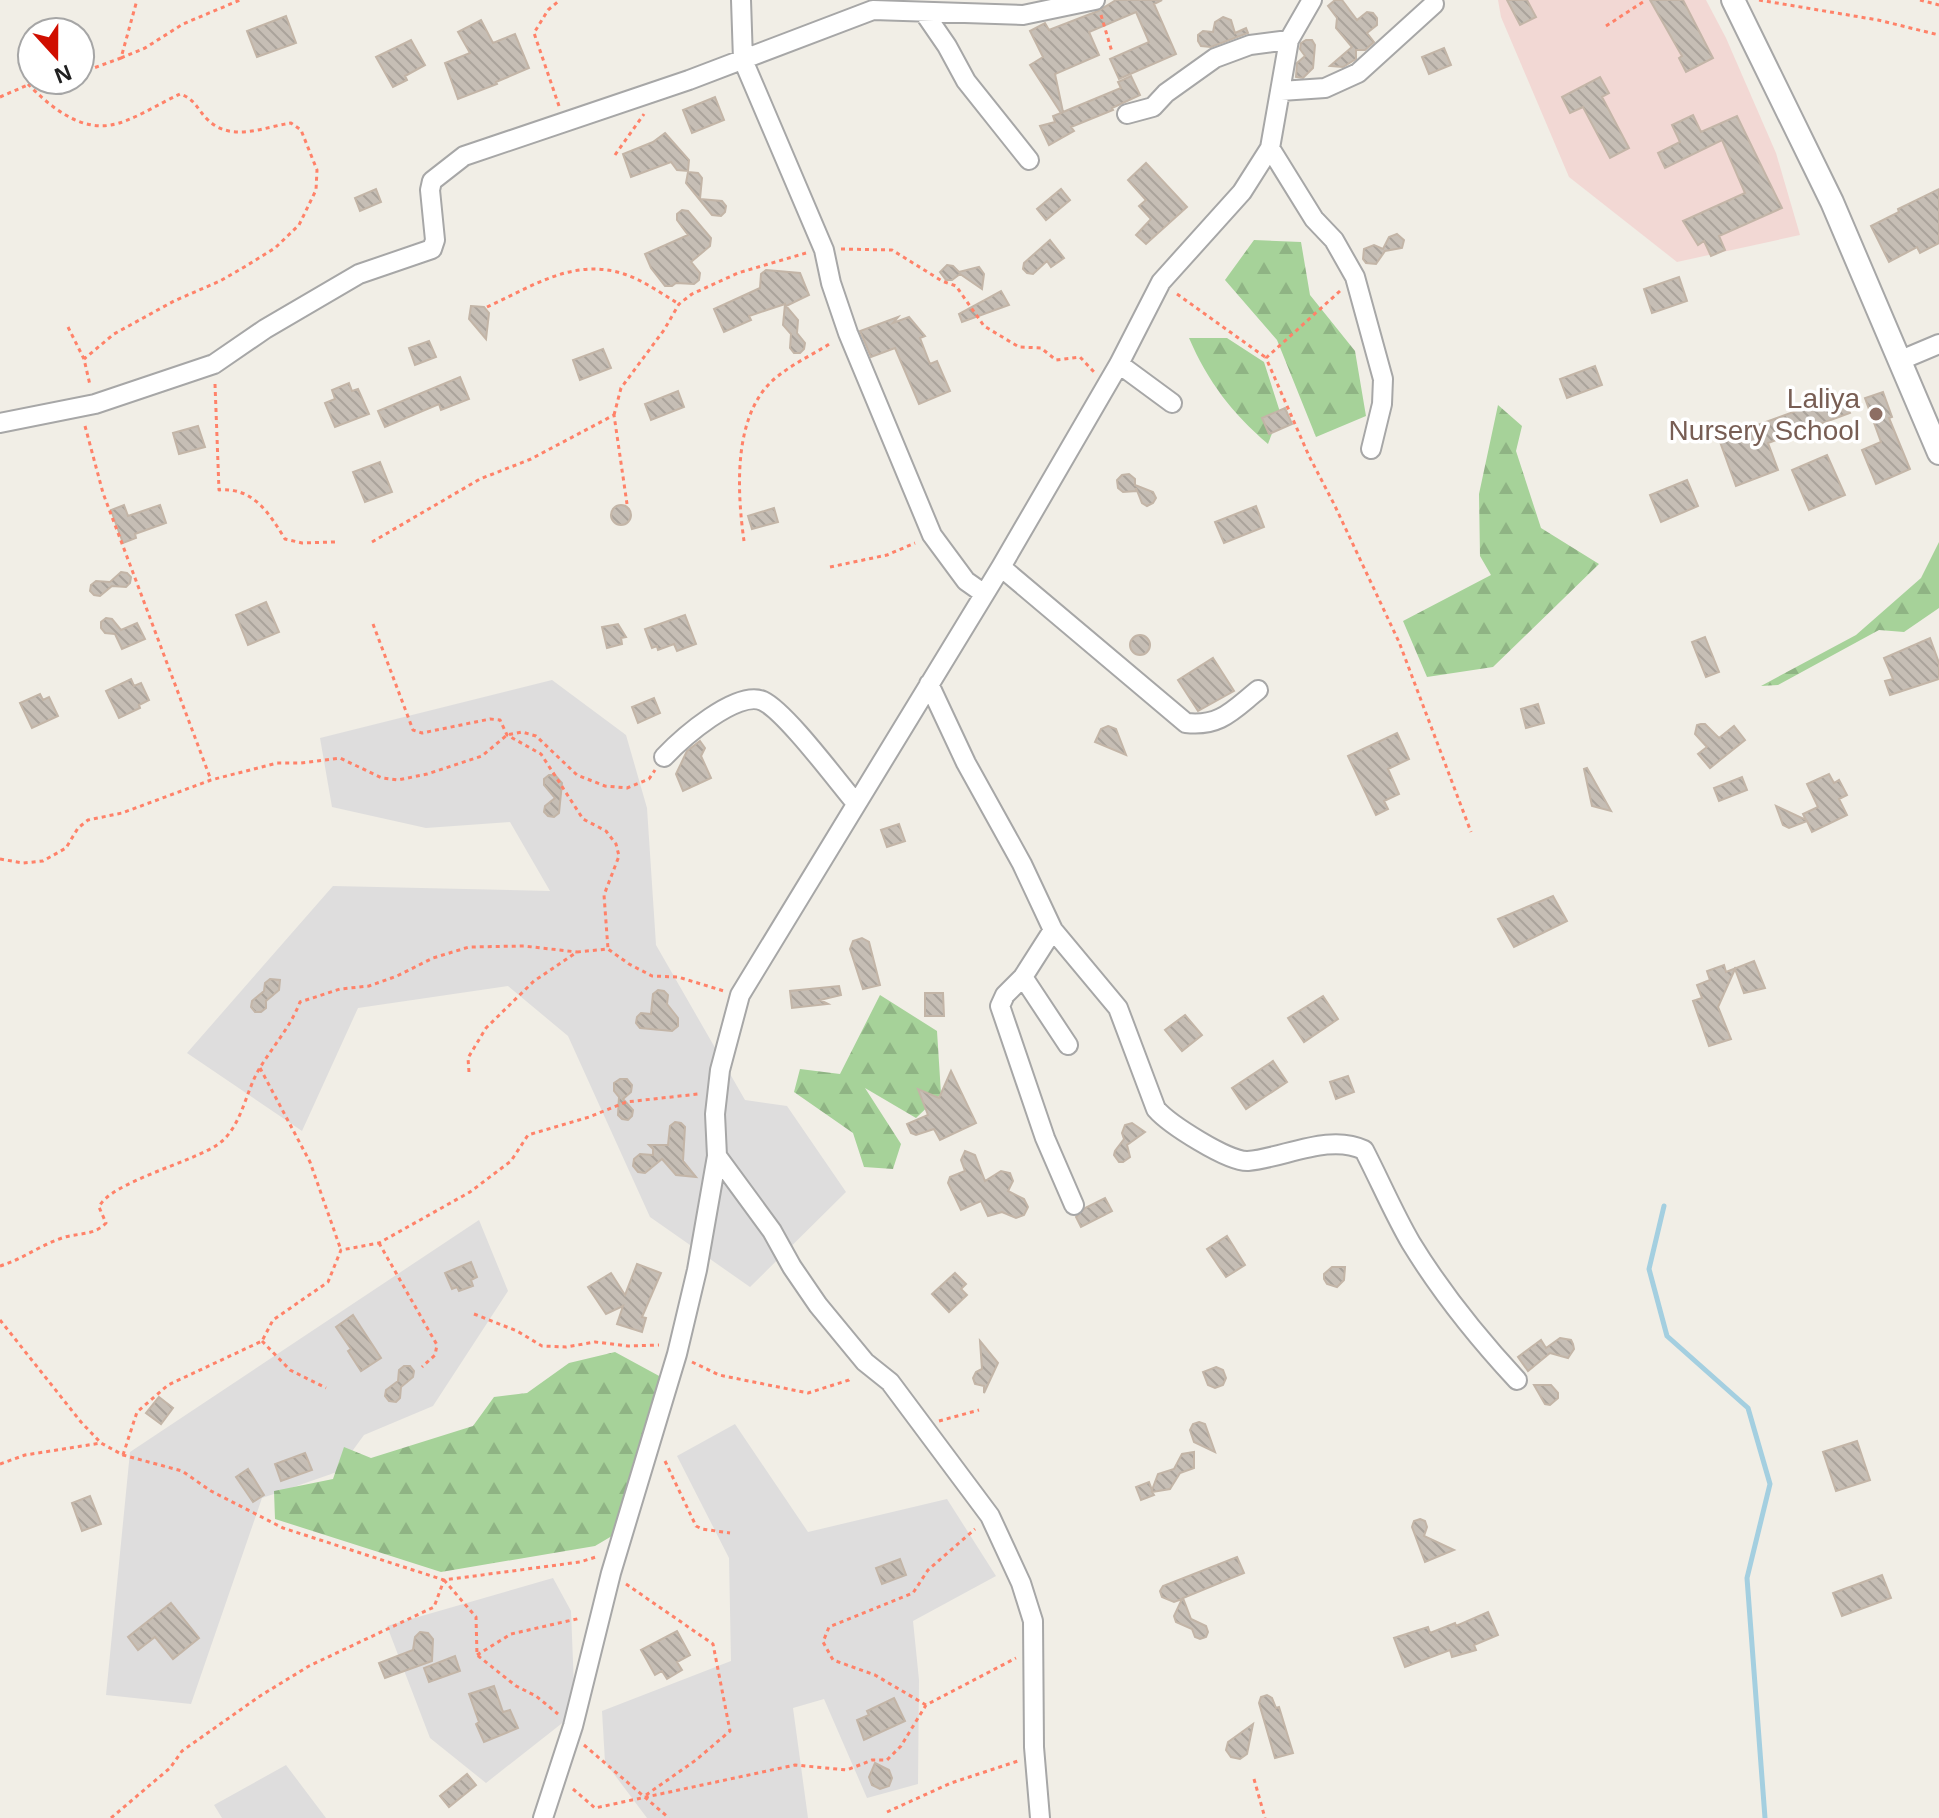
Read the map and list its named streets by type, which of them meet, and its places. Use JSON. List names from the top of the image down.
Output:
{
  "places": ["Laliya Nursery School"],
  "north": "bottom"
}
